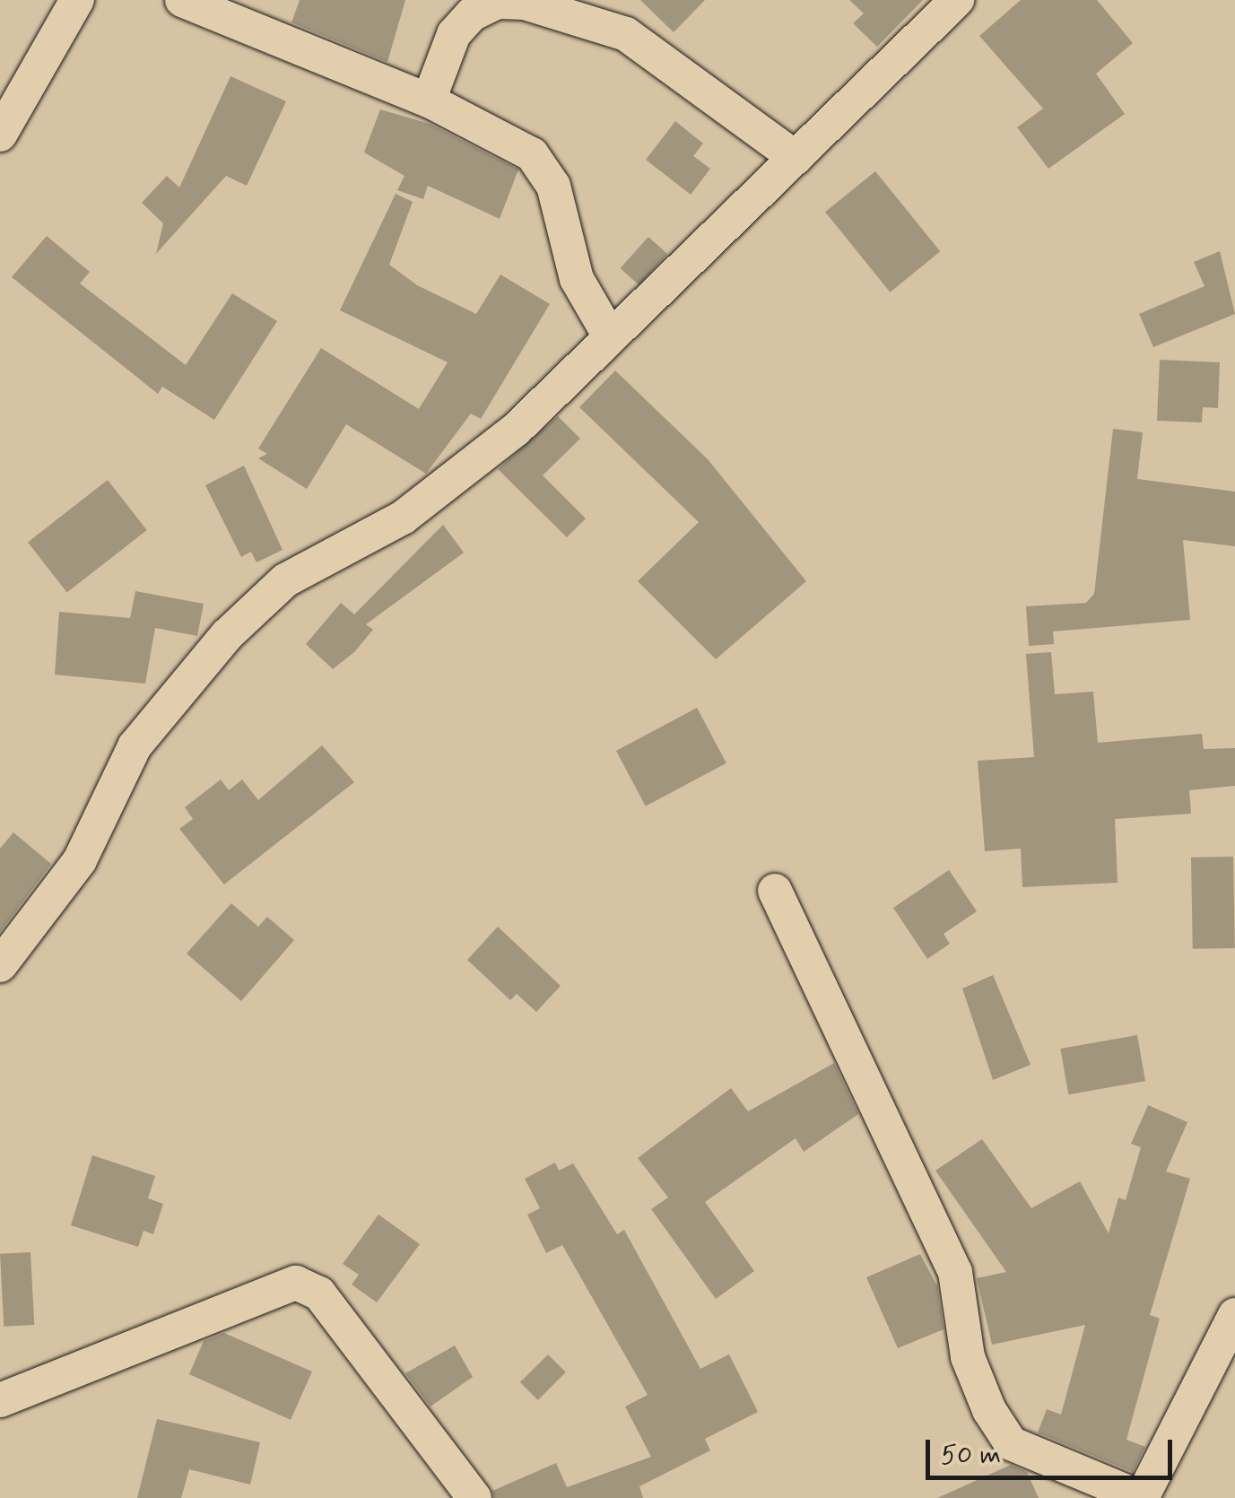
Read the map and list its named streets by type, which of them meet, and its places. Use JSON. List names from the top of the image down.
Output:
{
  "scale_bar": "50 m"
}
